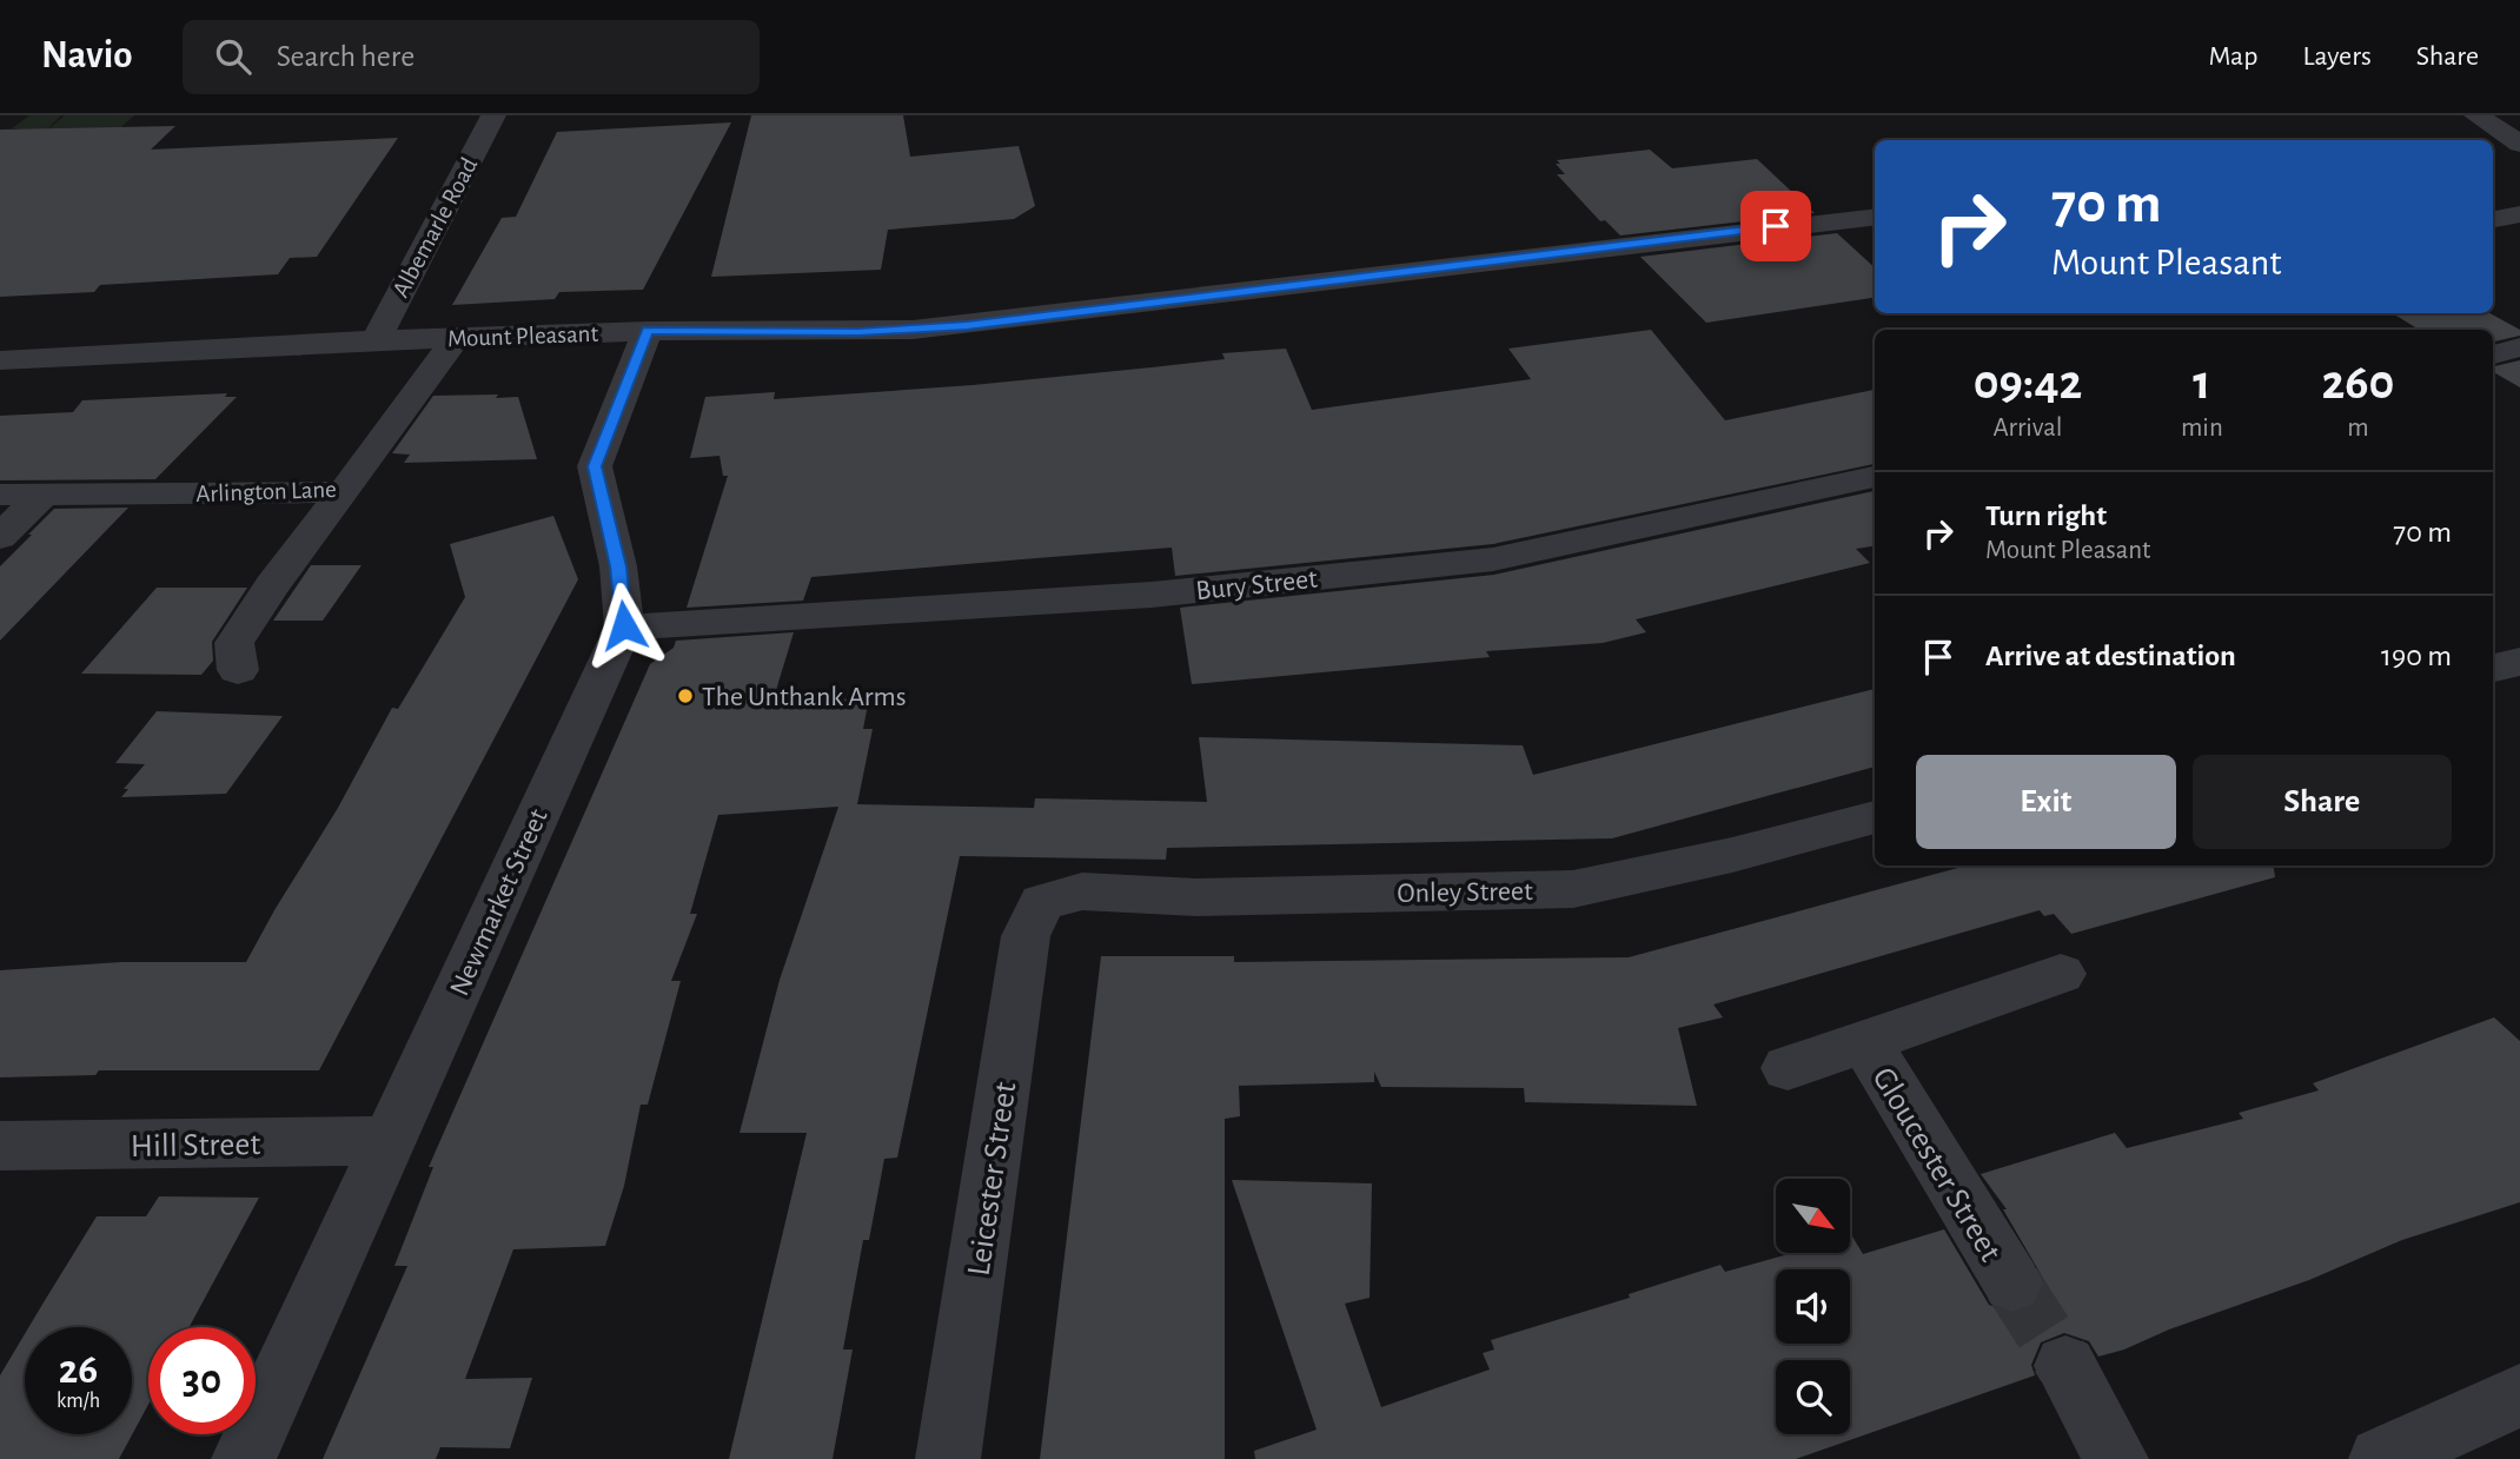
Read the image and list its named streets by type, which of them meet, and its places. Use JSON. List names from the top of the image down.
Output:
{
  "streets": {
    "street": [
      "Albemarle Road",
      "Mount Pleasant",
      "Arlington Lane",
      "Bury Street",
      "Onley Street",
      "Newmarket Street",
      "Hill Street",
      "Gloucester Street",
      "Leicester Street"
    ]
  },
  "crossings": [
    ["Albemarle Road", "Mount Pleasant"],
    ["Mount Pleasant", "Arlington Lane"],
    ["Bury Street", "Newmarket Street"],
    ["Onley Street", "Leicester Street"],
    ["Newmarket Street", "Hill Street"]
  ],
  "places": ["The Unthank Arms"],
  "north": "bottom right",
  "page": {
    "header": "Navio",
    "search": "Search here",
    "nav": ["Map", "Layers", "Share"],
    "turn": ["70 m", "Mount Pleasant"],
    "eta": [
      "09:42",
      "Arrival",
      "1",
      "min",
      "260",
      "m"
    ],
    "list": [
      {
        "name": "Turn right",
        "note": "Mount Pleasant",
        "value": "70 m"
      },
      {
        "name": "Arrive at destination",
        "value": "190 m"
      }
    ],
    "buttons": ["Exit", "Share"],
    "speed": "26 km/h",
    "limit": "30"
  }
}
